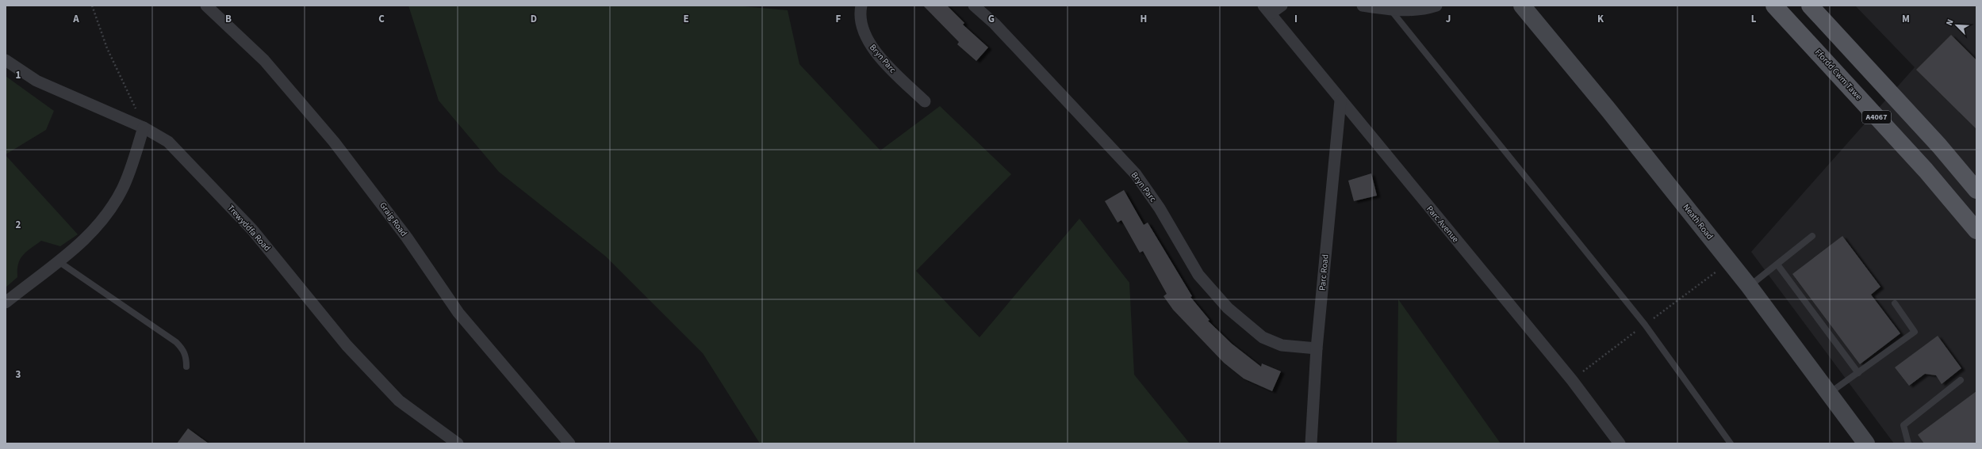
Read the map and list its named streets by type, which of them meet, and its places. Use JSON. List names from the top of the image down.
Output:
{
  "streets": {
    "main road": ["Ffordd Cwm Tawe", "A4067", "Neath Road"],
    "street": [
      "Bryn Parc",
      "Graig Road",
      "Parc Avenue",
      "Trewyddfa Road",
      "Parc Road"
    ]
  },
  "crossings": [
    ["Bryn Parc", "Parc Road"],
    ["Parc Avenue", "Parc Road"]
  ],
  "north": "top left",
  "grid": {
    "columns": [
      "A",
      "B",
      "C",
      "D",
      "E",
      "F",
      "G",
      "H",
      "I",
      "J",
      "K",
      "L",
      "M"
    ],
    "rows": ["1", "2", "3"]
  }
}
